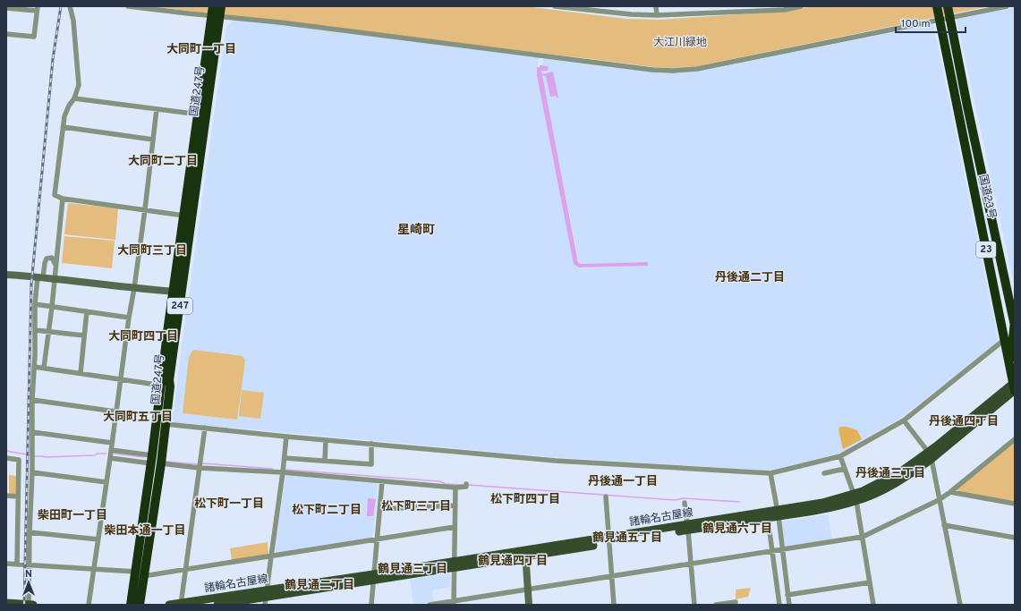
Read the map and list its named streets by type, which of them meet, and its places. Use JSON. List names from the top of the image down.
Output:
{
  "streets": {
    "highway": [
      "国道247号",
      "国道23号",
      "23",
      "247"
    ],
    "main road": ["諸輪名古屋線"]
  },
  "crossings": [
    ["国道23号", "諸輪名古屋線"]
  ],
  "districts": [
    "大同町一丁目",
    "大同町二丁目",
    "星崎町",
    "大同町三丁目",
    "丹後通二丁目",
    "大同町四丁目",
    "大同町五丁目",
    "丹後通四丁目",
    "丹後通三丁目",
    "丹後通一丁目",
    "松下町四丁目",
    "松下町一丁目",
    "松下町三丁目",
    "松下町二丁目",
    "柴田町一丁目",
    "鶴見通六丁目",
    "柴田本通一丁目",
    "鶴見通五丁目",
    "鶴見通四丁目",
    "鶴見通三丁目",
    "鶴見通二丁目"
  ],
  "parks": ["大江川緑地"],
  "scale_bar": "100 m",
  "north": "top"
}
